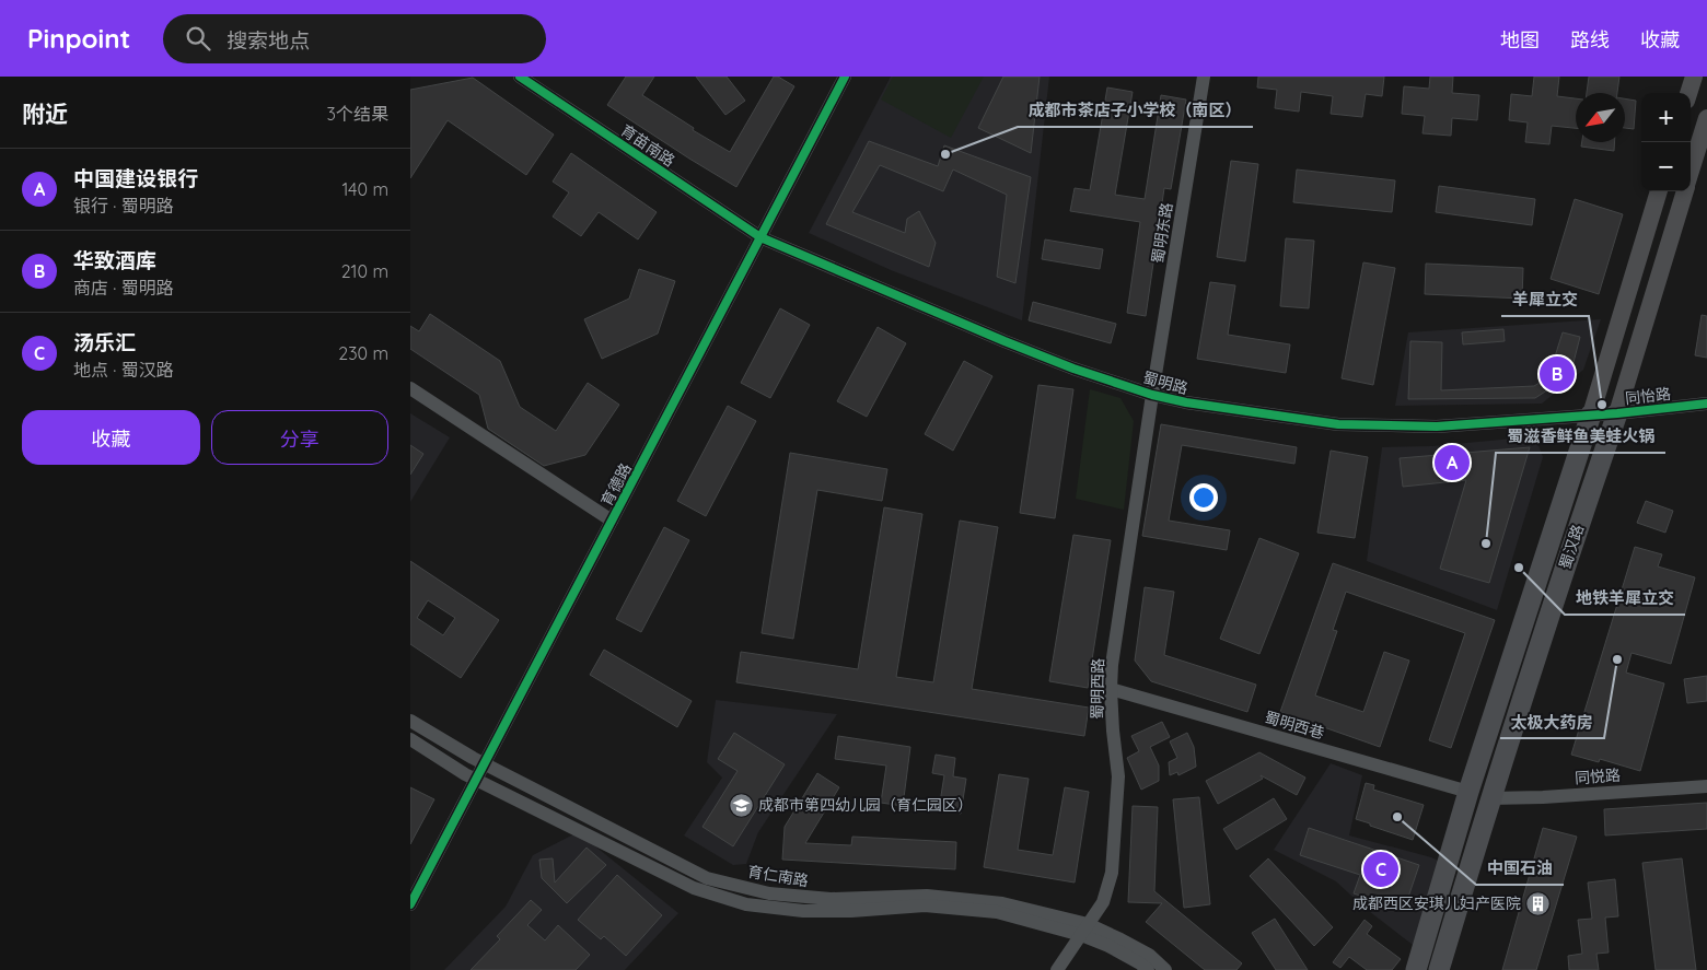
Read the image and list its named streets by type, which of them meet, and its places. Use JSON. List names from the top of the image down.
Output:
{
  "streets": {
    "highway": ["蜀汉路"],
    "street": [
      "育苗南路",
      "蜀明东路",
      "蜀明路",
      "同怡路",
      "育德路",
      "蜀明西路",
      "蜀明西巷",
      "同悦路",
      "育仁南路"
    ]
  },
  "crossings": [
    ["育苗南路", "蜀明路"],
    ["育苗南路", "育德路"],
    ["蜀明东路", "蜀明路"],
    ["蜀明东路", "蜀明西路"],
    ["蜀明路", "同怡路"],
    ["蜀明路", "育德路"],
    ["蜀明路", "蜀汉路"],
    ["蜀明路", "蜀明西路"],
    ["同怡路", "蜀汉路"],
    ["育德路", "育仁南路"],
    ["蜀汉路", "蜀明西巷"],
    ["蜀汉路", "同悦路"],
    ["蜀明西路", "蜀明西巷"],
    ["蜀明西路", "育仁南路"]
  ],
  "places": {
    "other": [
      "成都市茶店子小学校（南区）",
      "羊犀立交",
      "蜀滋香鲜鱼美蛙火锅",
      "地铁羊犀立交",
      "太极大药房",
      "中国石油"
    ],
    "school or university": ["成都市第四幼儿园（育仁园区）"],
    "building": ["成都西区安琪儿妇产医院"]
  },
  "north": "bottom left",
  "page": {
    "header": "Pinpoint",
    "search": "搜索地点",
    "nav": ["地图", "路线", "收藏"],
    "heading": ["附近", "3个结果"],
    "map_buttons": ["+", "−"],
    "list": [
      {
        "mark": "A",
        "name": "中国建设银行",
        "note": "银行 · 蜀明路",
        "value": "140 m"
      },
      {
        "mark": "B",
        "name": "华致酒库",
        "note": "商店 · 蜀明路",
        "value": "210 m"
      },
      {
        "mark": "C",
        "name": "汤乐汇",
        "note": "地点 · 蜀汉路",
        "value": "230 m"
      }
    ],
    "pins": ["B", "A", "C"],
    "buttons": ["收藏", "分享"]
  }
}
